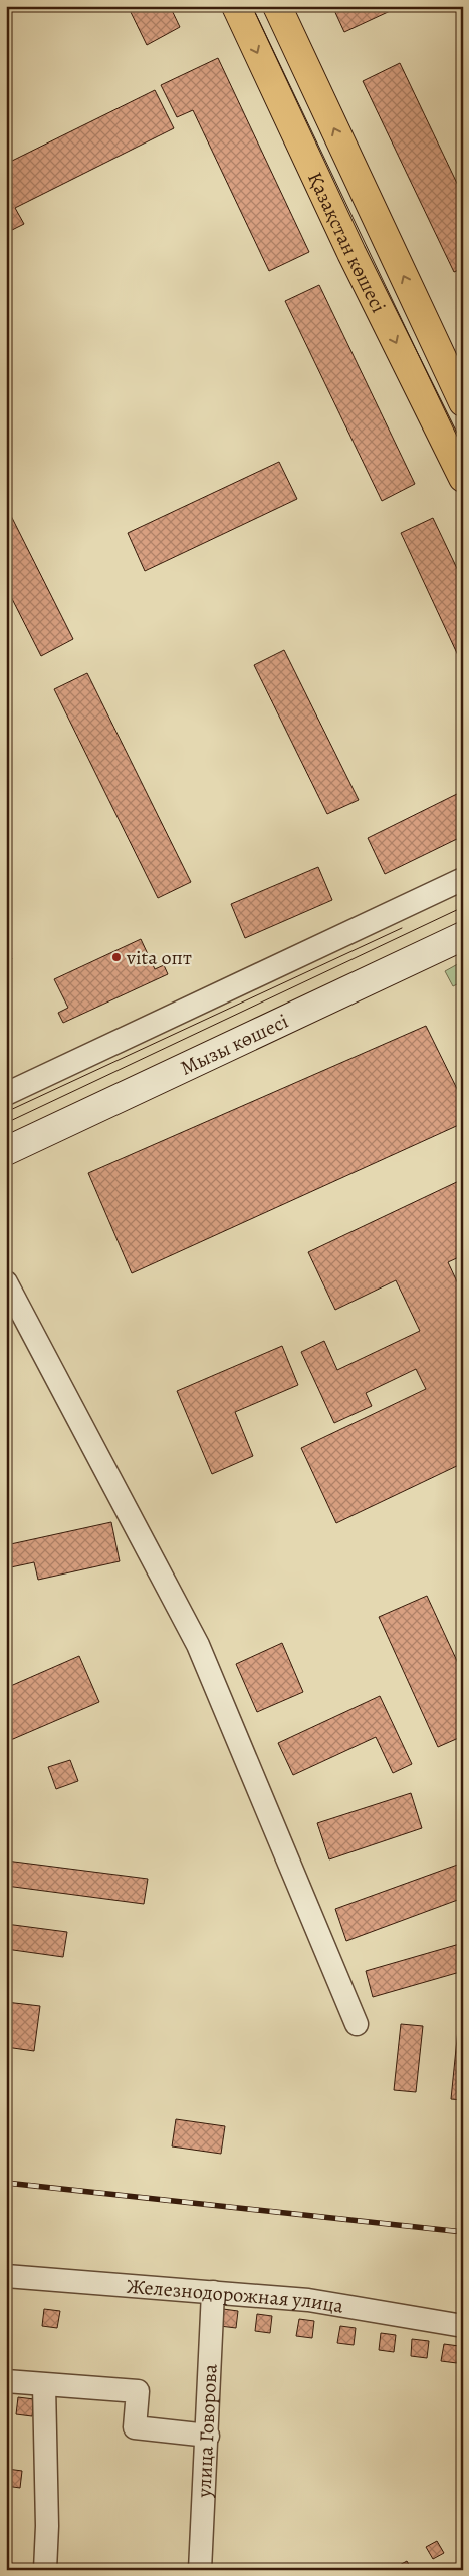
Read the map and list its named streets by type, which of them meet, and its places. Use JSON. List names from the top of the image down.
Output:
{
  "streets": {
    "main road": ["Қазақстан көшесі", "Мызы көшесі"],
    "street": ["Железнодорожная улица", "улица Говорова"]
  },
  "crossings": [
    ["Железнодорожная улица", "улица Говорова"]
  ],
  "places": ["vita опт"]
}
